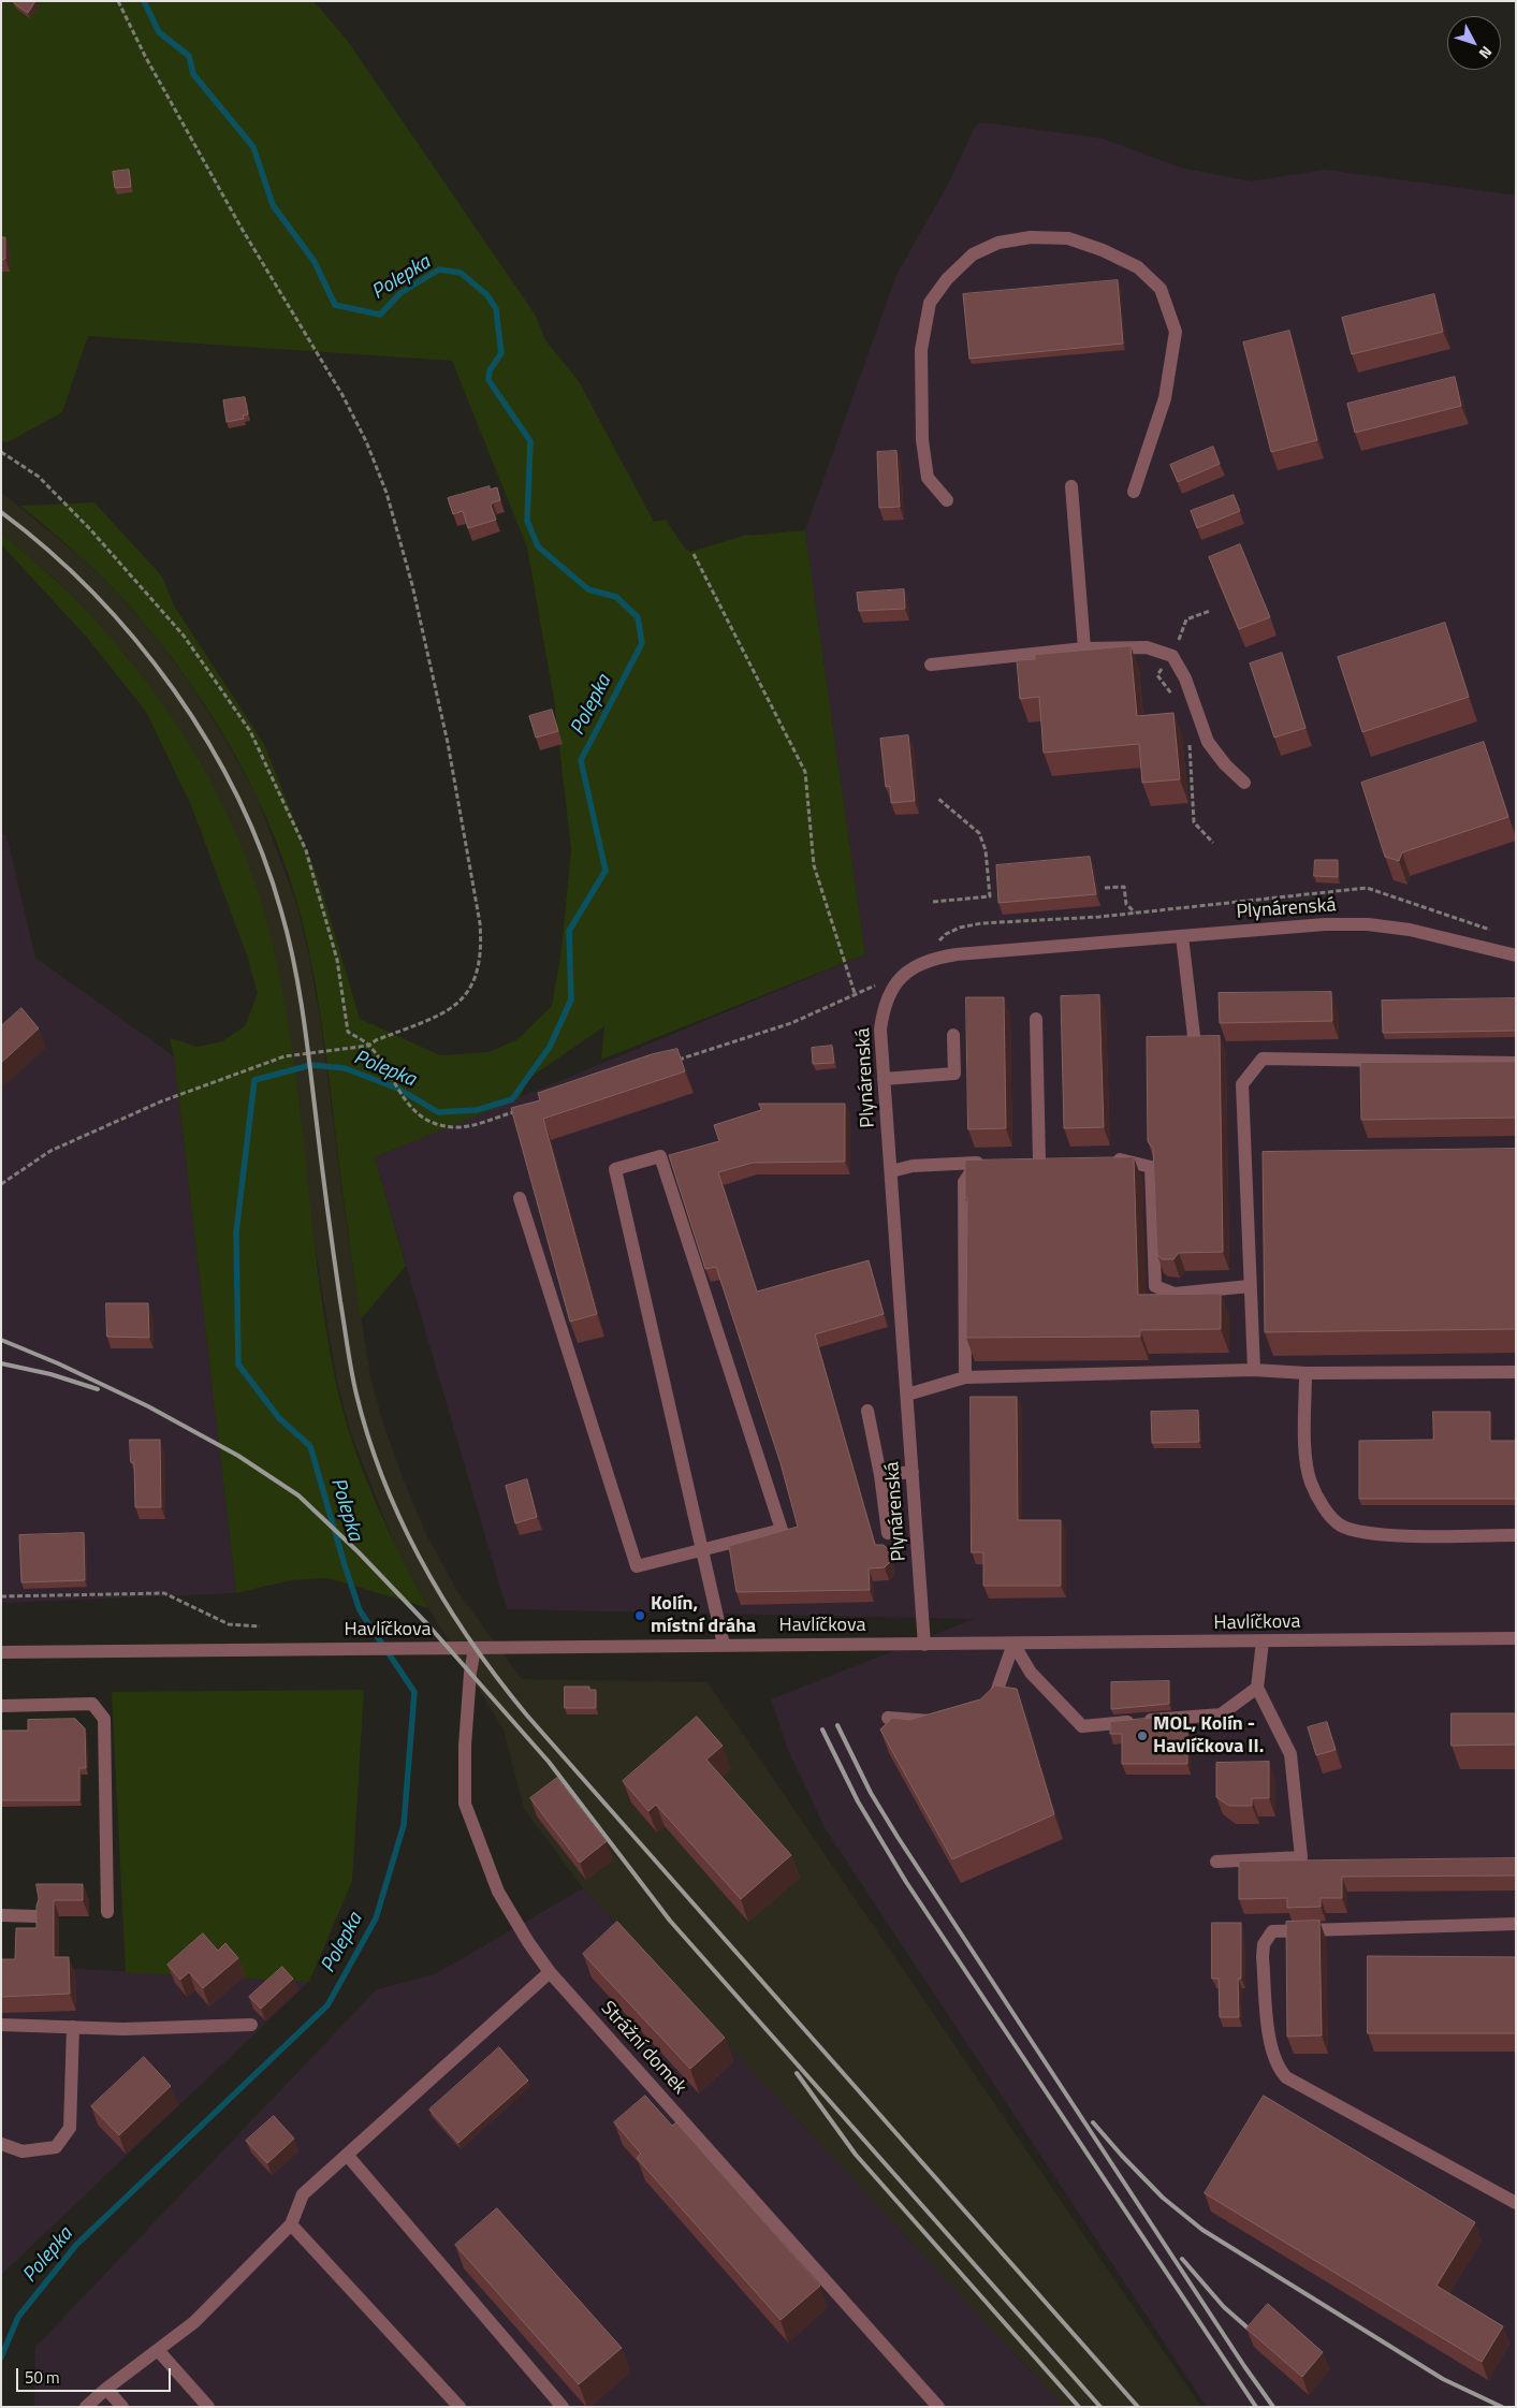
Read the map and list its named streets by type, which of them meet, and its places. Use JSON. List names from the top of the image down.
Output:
{
  "streets": {
    "street": ["Plynárenská", "Havlíčkova", "Strážní domek"]
  },
  "crossings": [
    ["Plynárenská", "Havlíčkova"],
    ["Havlíčkova", "Strážní domek"]
  ],
  "water": ["Polepka"],
  "places": ["Kolín, místní dráha", "MOL, Kolín - Havlíčkova II."],
  "scale_bar": "50 m",
  "north": "bottom right"
}
